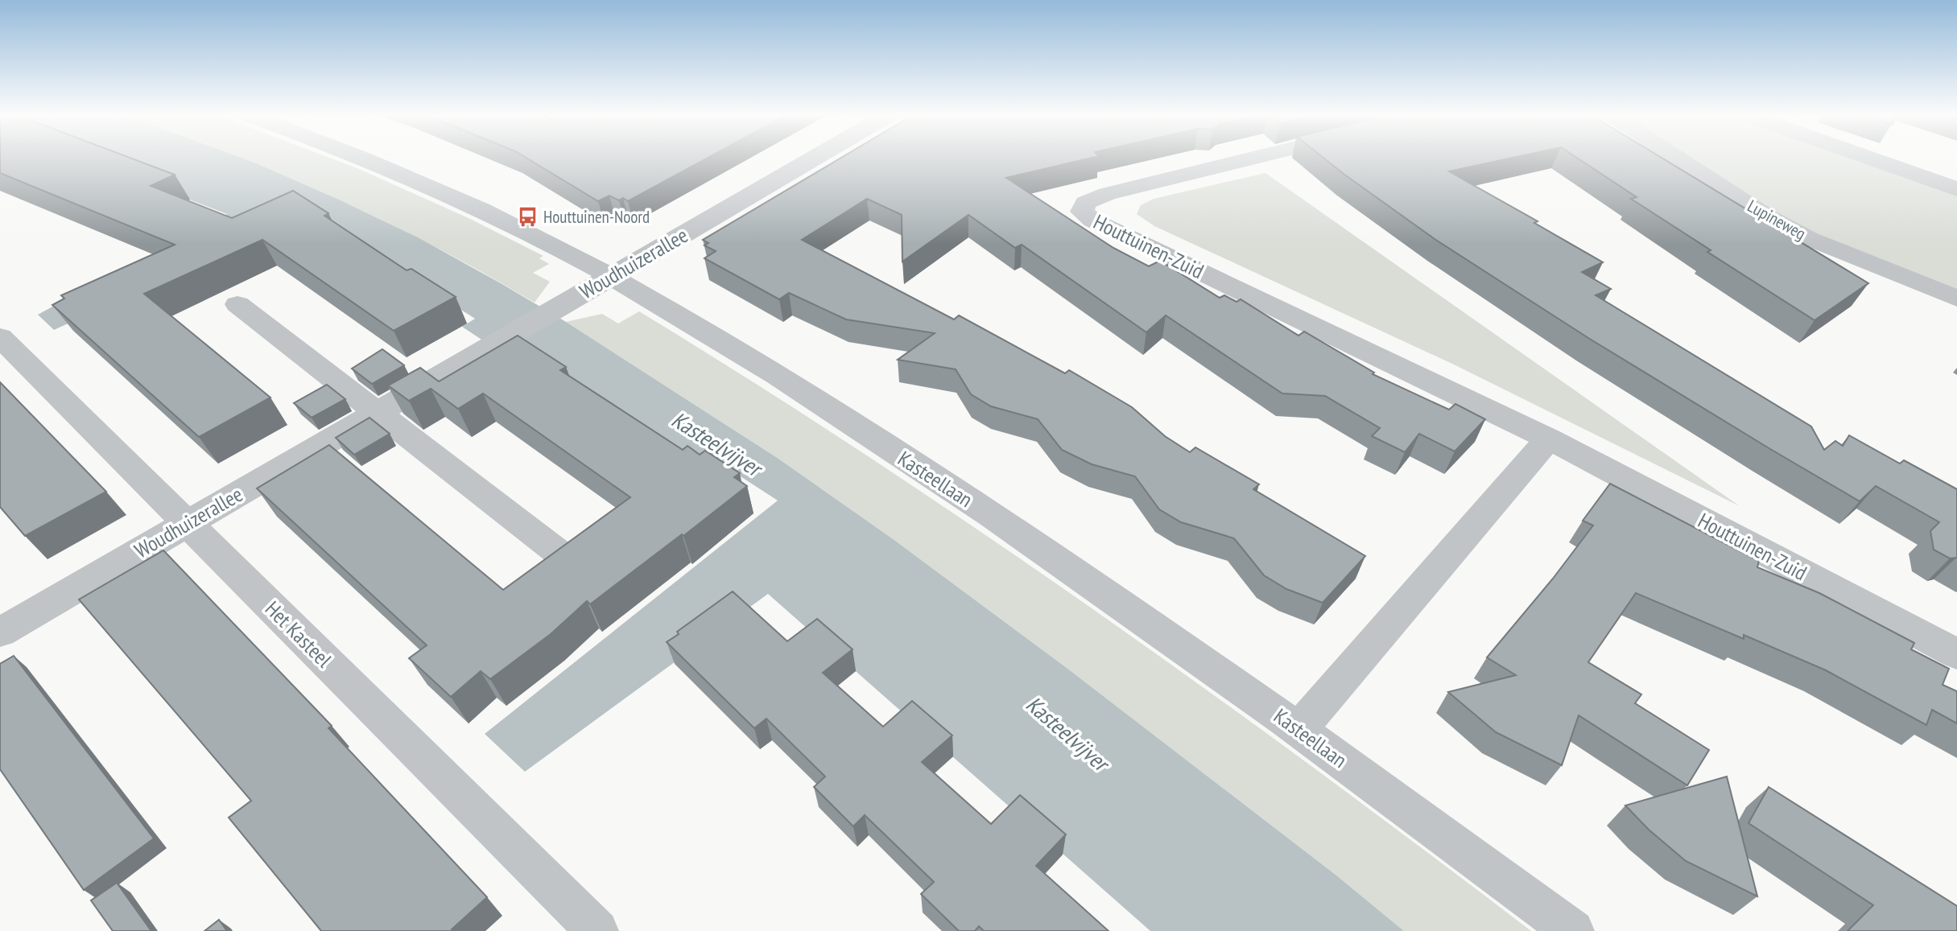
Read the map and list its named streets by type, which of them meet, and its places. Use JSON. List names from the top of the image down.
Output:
{
  "streets": {
    "street": [
      "Lupineweg",
      "Houttuinen-Zuid",
      "Woudhuizerallee",
      "Kasteellaan",
      "Het Kasteel"
    ]
  },
  "crossings": [
    ["Woudhuizerallee", "Kasteellaan"],
    ["Woudhuizerallee", "Het Kasteel"]
  ],
  "water": ["Kasteelvijver"],
  "places": {
    "bus stop": ["Houttuinen-Noord"]
  }
}
